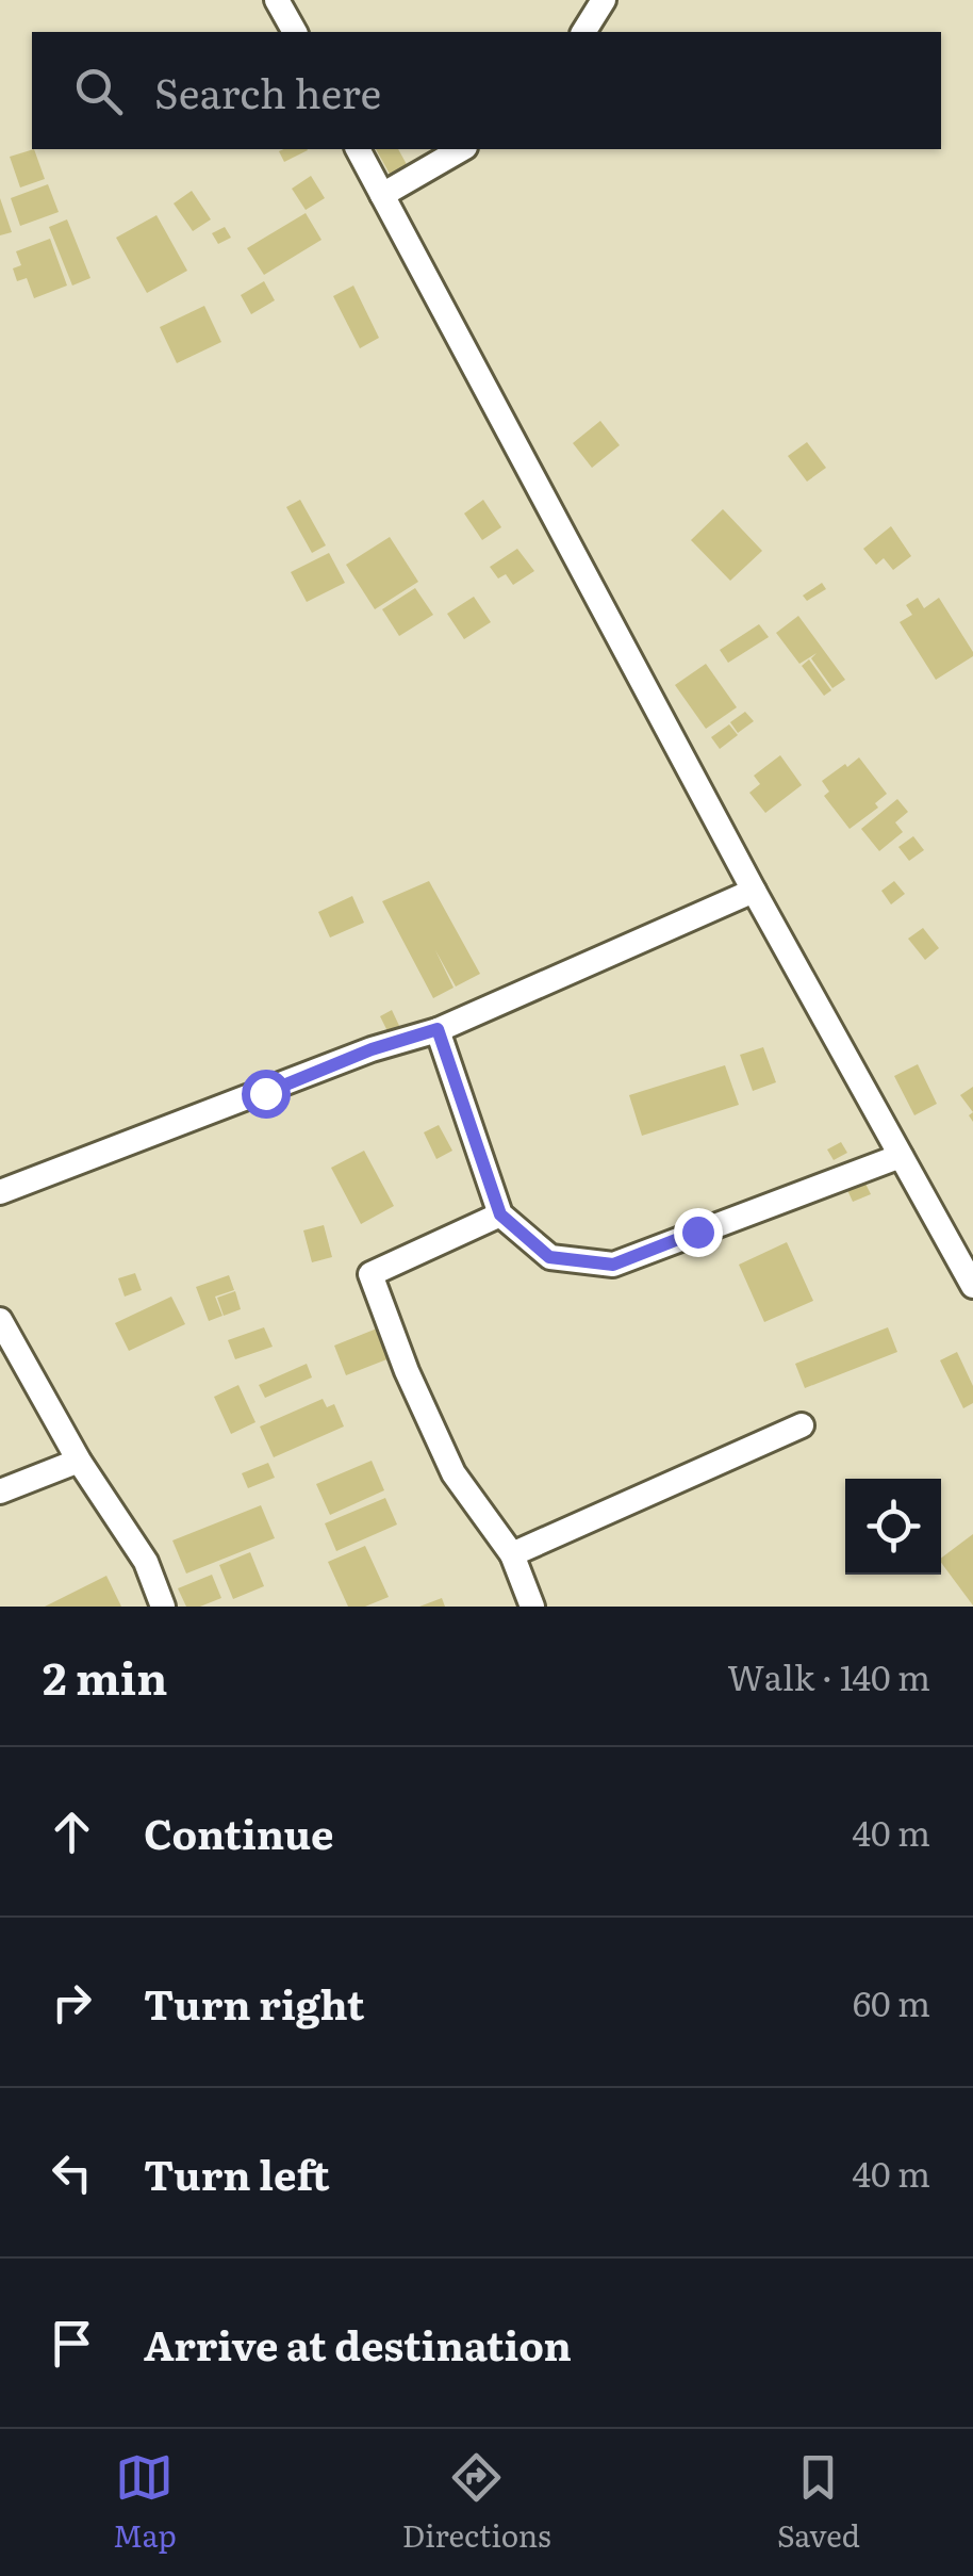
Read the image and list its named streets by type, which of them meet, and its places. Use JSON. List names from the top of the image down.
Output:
{
  "page": {
    "search": "Search here",
    "heading": ["2 min", "Walk · 140 m"],
    "list": [
      ["Continue", "40 m"],
      ["Turn right", "60 m"],
      ["Turn left", "40 m"],
      "Arrive at destination"
    ],
    "nav": ["Map", "Directions", "Saved"]
  }
}
